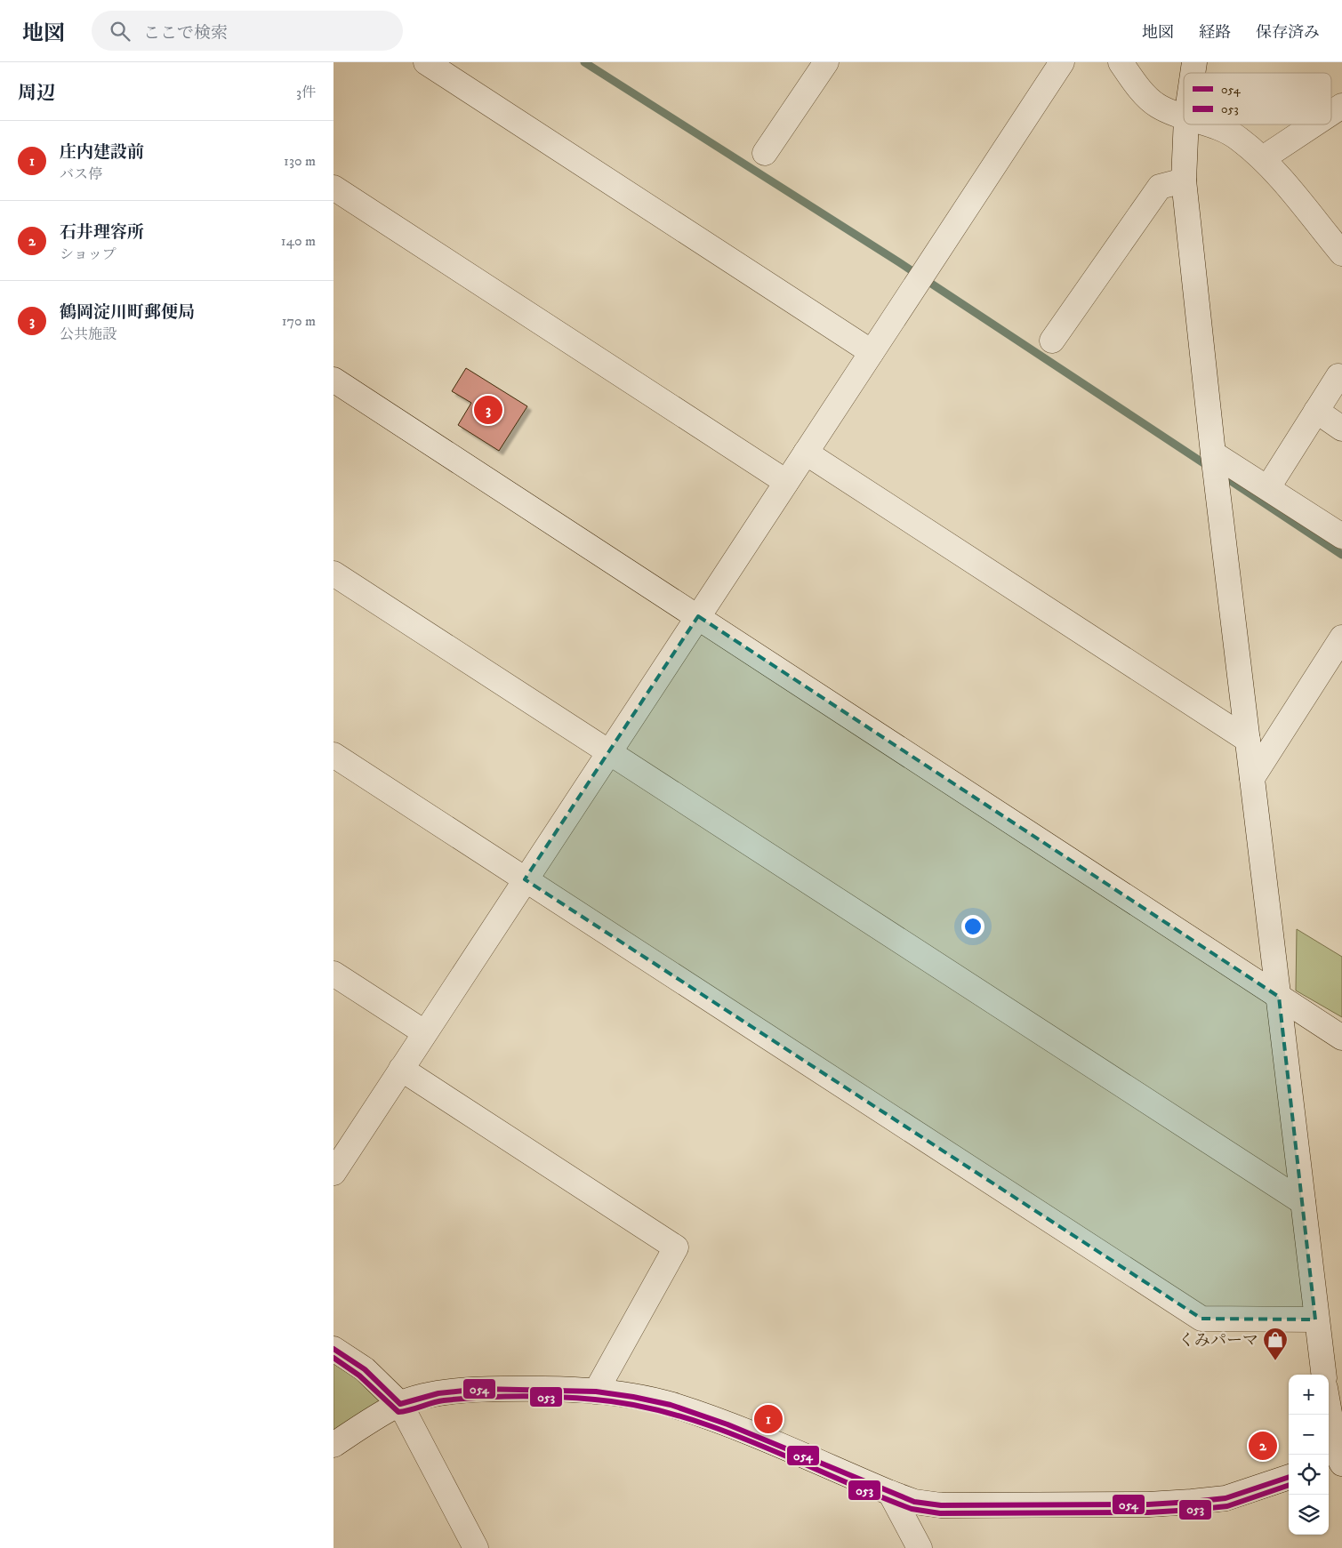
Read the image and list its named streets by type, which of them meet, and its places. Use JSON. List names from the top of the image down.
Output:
{
  "places": {
    "shop": ["くみパーマ"]
  },
  "lines": ["transit line 054", "transit line 053"],
  "legend": ["054", "053"],
  "page": {
    "header": "地図",
    "search": "ここで検索",
    "nav": ["地図", "経路", "保存済み"],
    "heading": ["周辺", "3件"],
    "list": [
      {
        "mark": "1",
        "name": "庄内建設前",
        "note": "バス停",
        "value": "130 m"
      },
      {
        "mark": "2",
        "name": "石井理容所",
        "note": "ショップ",
        "value": "140 m"
      },
      {
        "mark": "3",
        "name": "鶴岡淀川町郵便局",
        "note": "公共施設",
        "value": "170 m"
      }
    ],
    "pins": ["3", "1", "2"],
    "map_buttons": ["+", "−"]
  }
}
